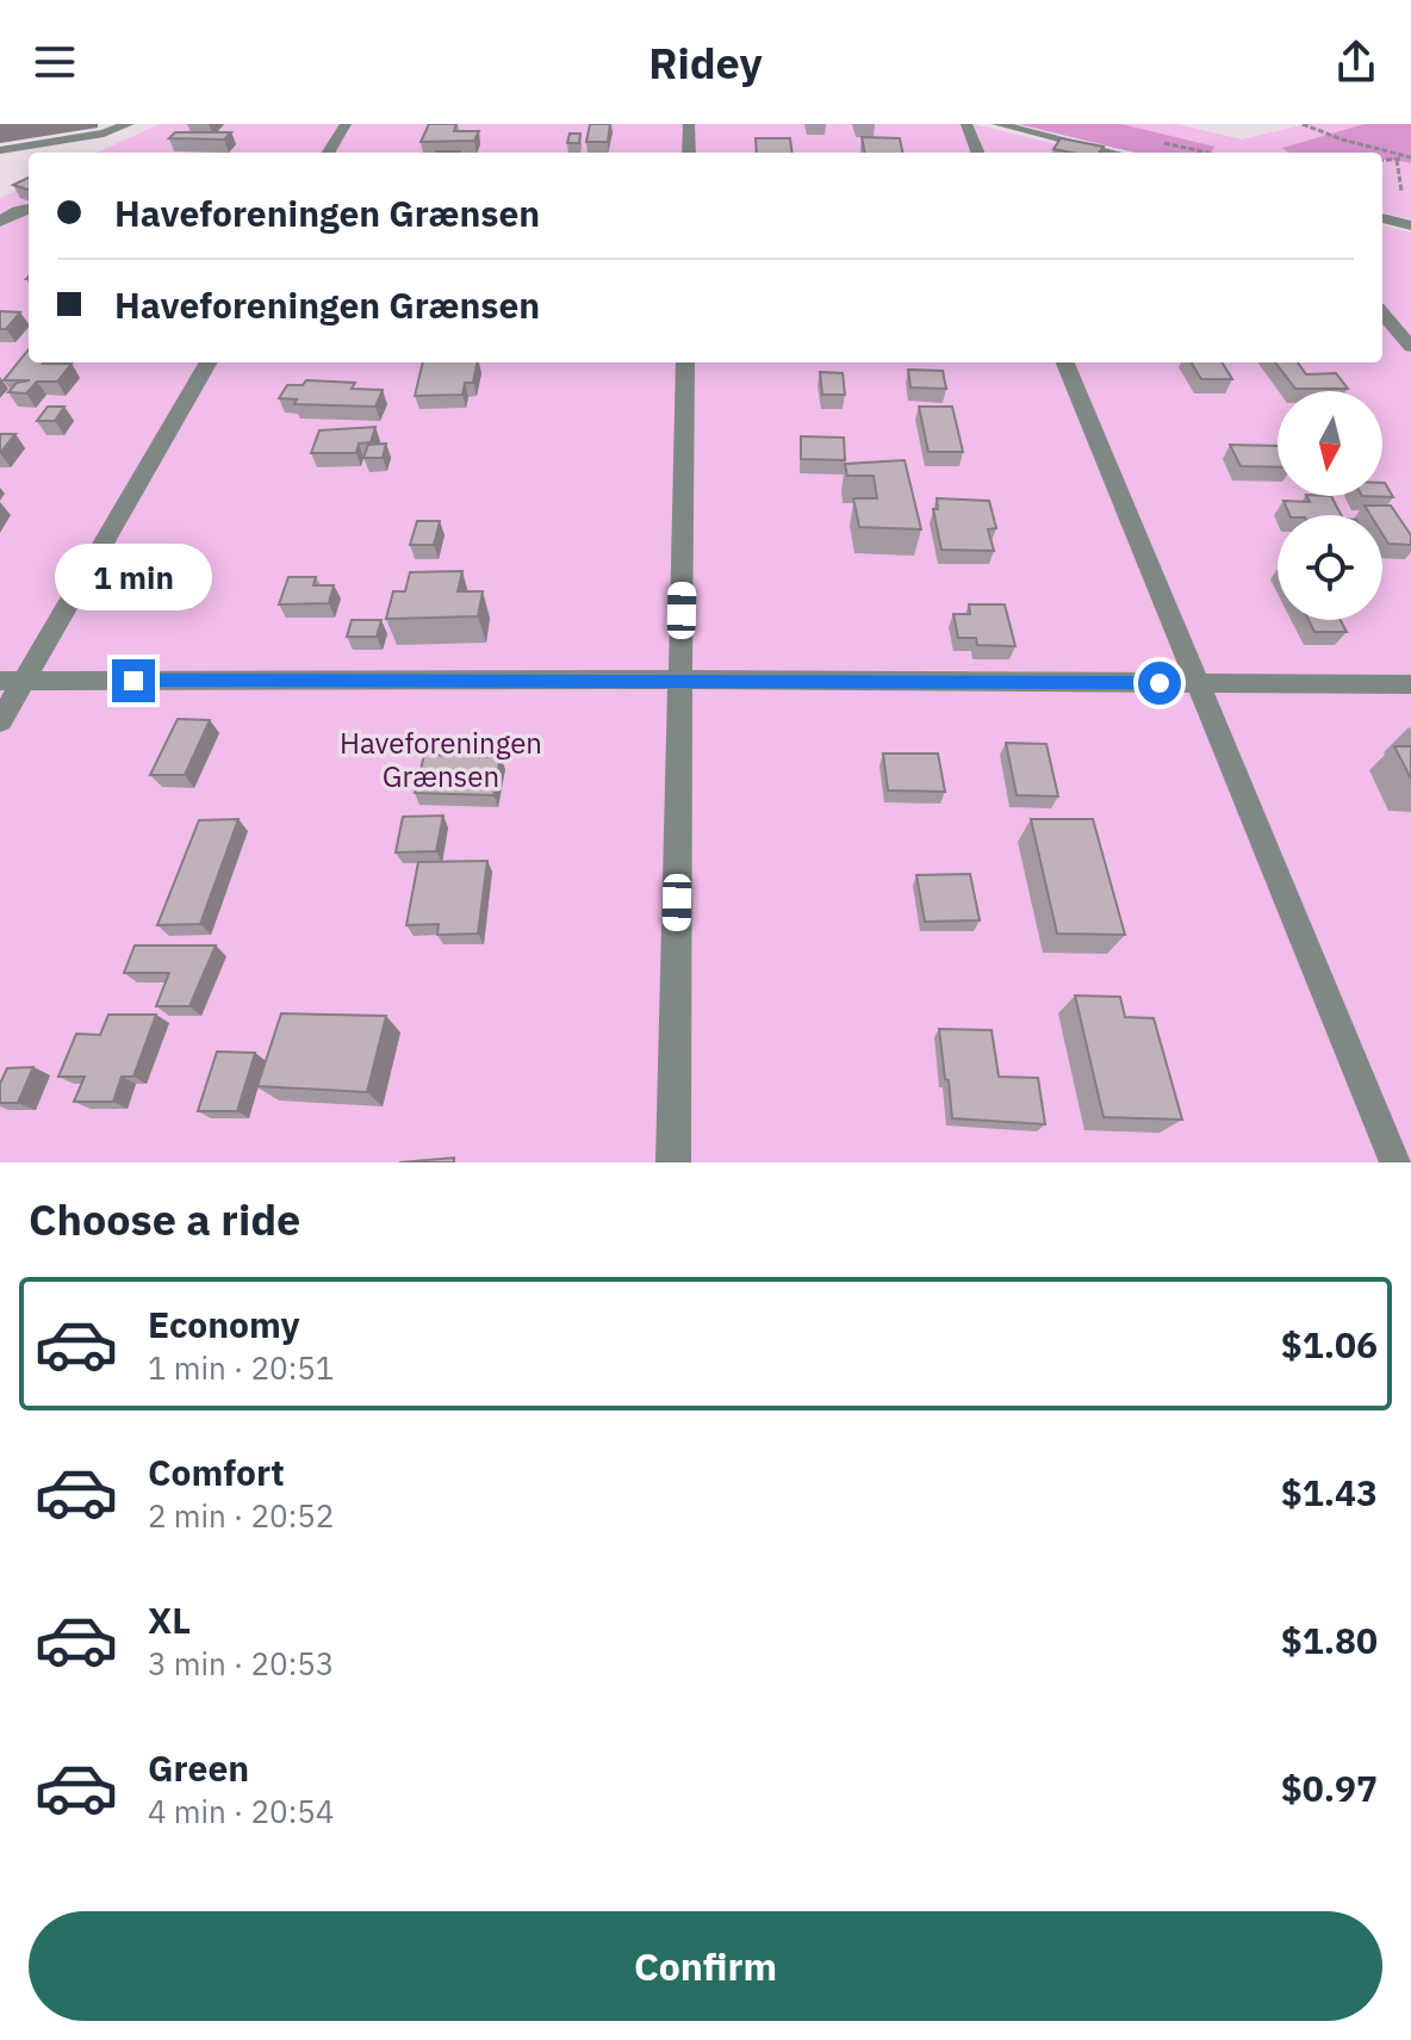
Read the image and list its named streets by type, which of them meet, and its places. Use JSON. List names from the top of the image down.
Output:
{
  "parks": ["Haveforeningen Grænsen"],
  "north": "bottom",
  "page": {
    "header": "Ridey",
    "banner": ["Haveforeningen Grænsen", "Haveforeningen Grænsen"],
    "bubble": "1 min",
    "heading": "Choose a ride",
    "list": [
      {
        "name": "Economy",
        "note": "1 min · 20:51",
        "value": "$1.06"
      },
      {
        "name": "Comfort",
        "note": "2 min · 20:52",
        "value": "$1.43"
      },
      {
        "name": "XL",
        "note": "3 min · 20:53",
        "value": "$1.80"
      },
      {
        "name": "Green",
        "note": "4 min · 20:54",
        "value": "$0.97"
      }
    ],
    "buttons": "Confirm"
  }
}
